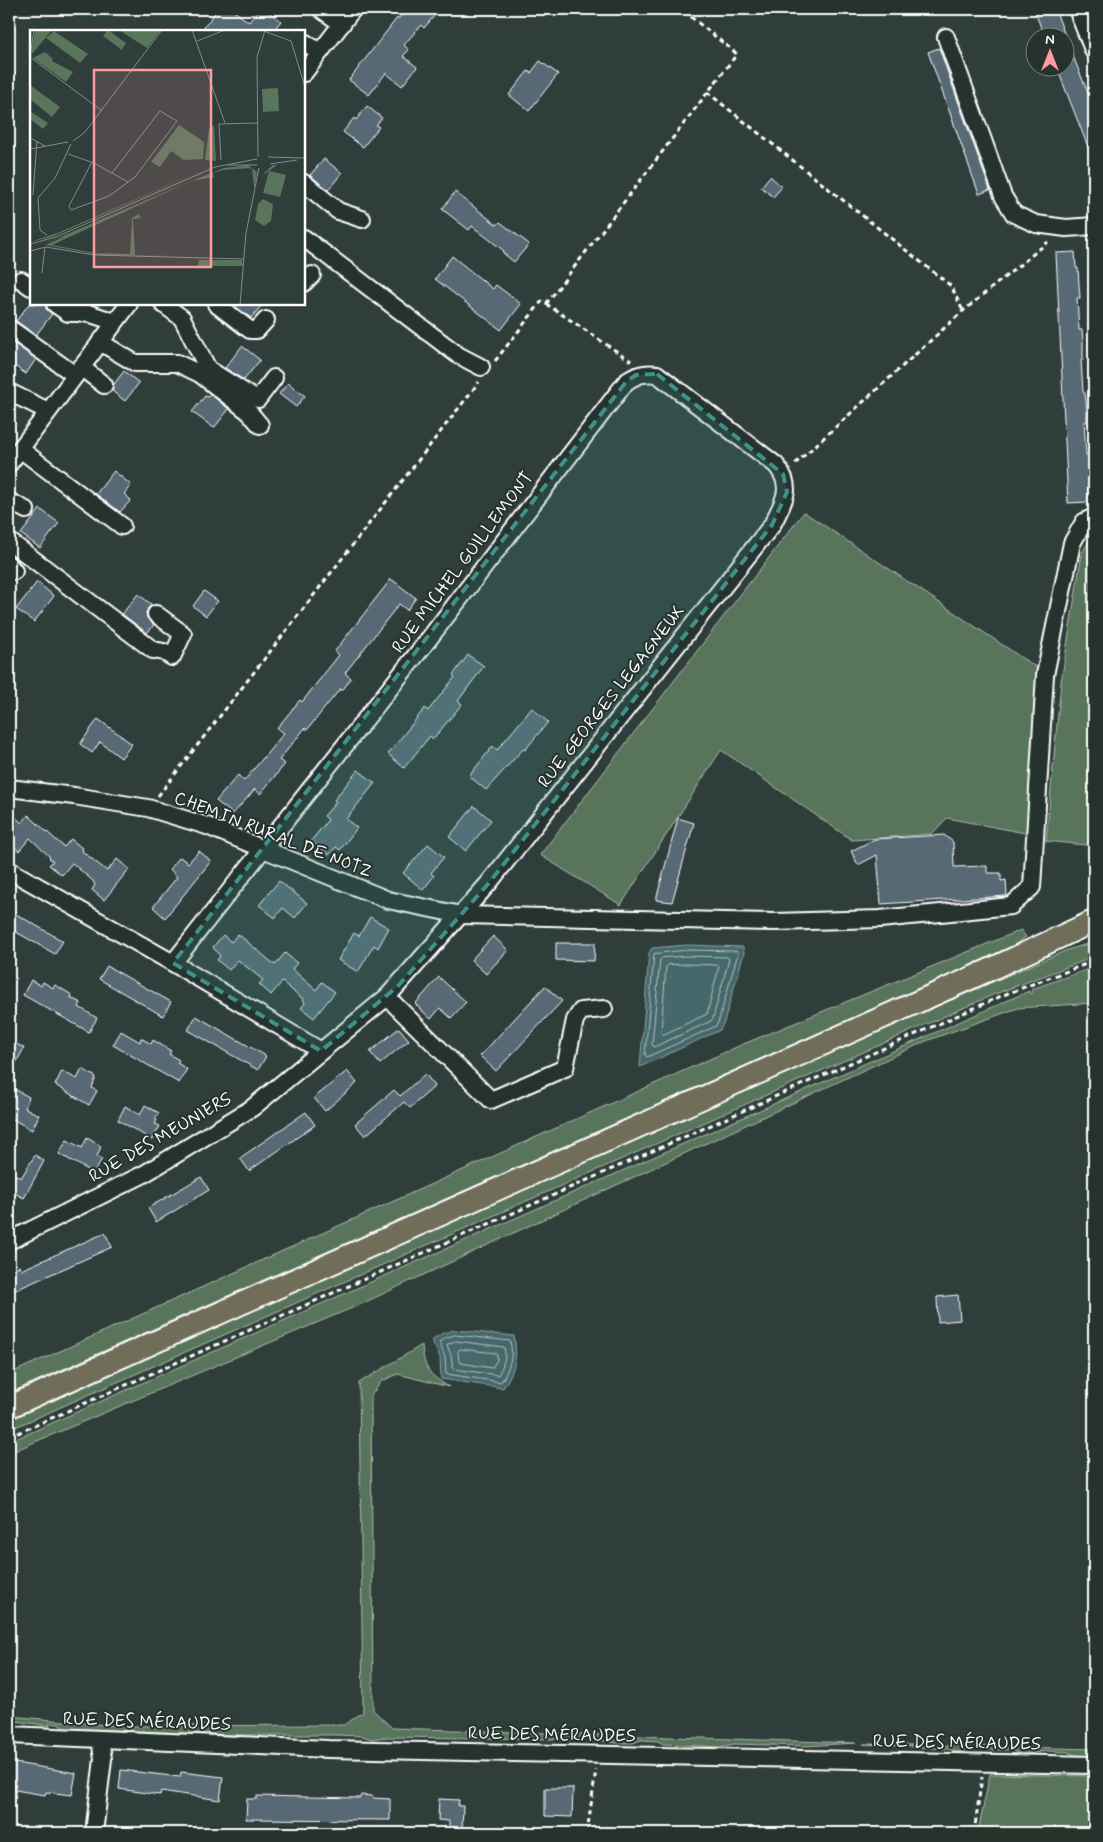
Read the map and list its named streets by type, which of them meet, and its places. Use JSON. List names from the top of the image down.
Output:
{
  "streets": {
    "street": [
      "RUE MICHEL GUILLEMONT",
      "RUE GEORGES LEGAGNEUX",
      "CHEMIN RURAL DE NOTZ",
      "RUE DES MEUNIERS",
      "RUE DES MÉRAUDES"
    ]
  },
  "crossings": [
    ["RUE MICHEL GUILLEMONT", "CHEMIN RURAL DE NOTZ"],
    ["RUE GEORGES LEGAGNEUX", "CHEMIN RURAL DE NOTZ"],
    ["RUE GEORGES LEGAGNEUX", "RUE DES MEUNIERS"]
  ],
  "north": "top"
}
